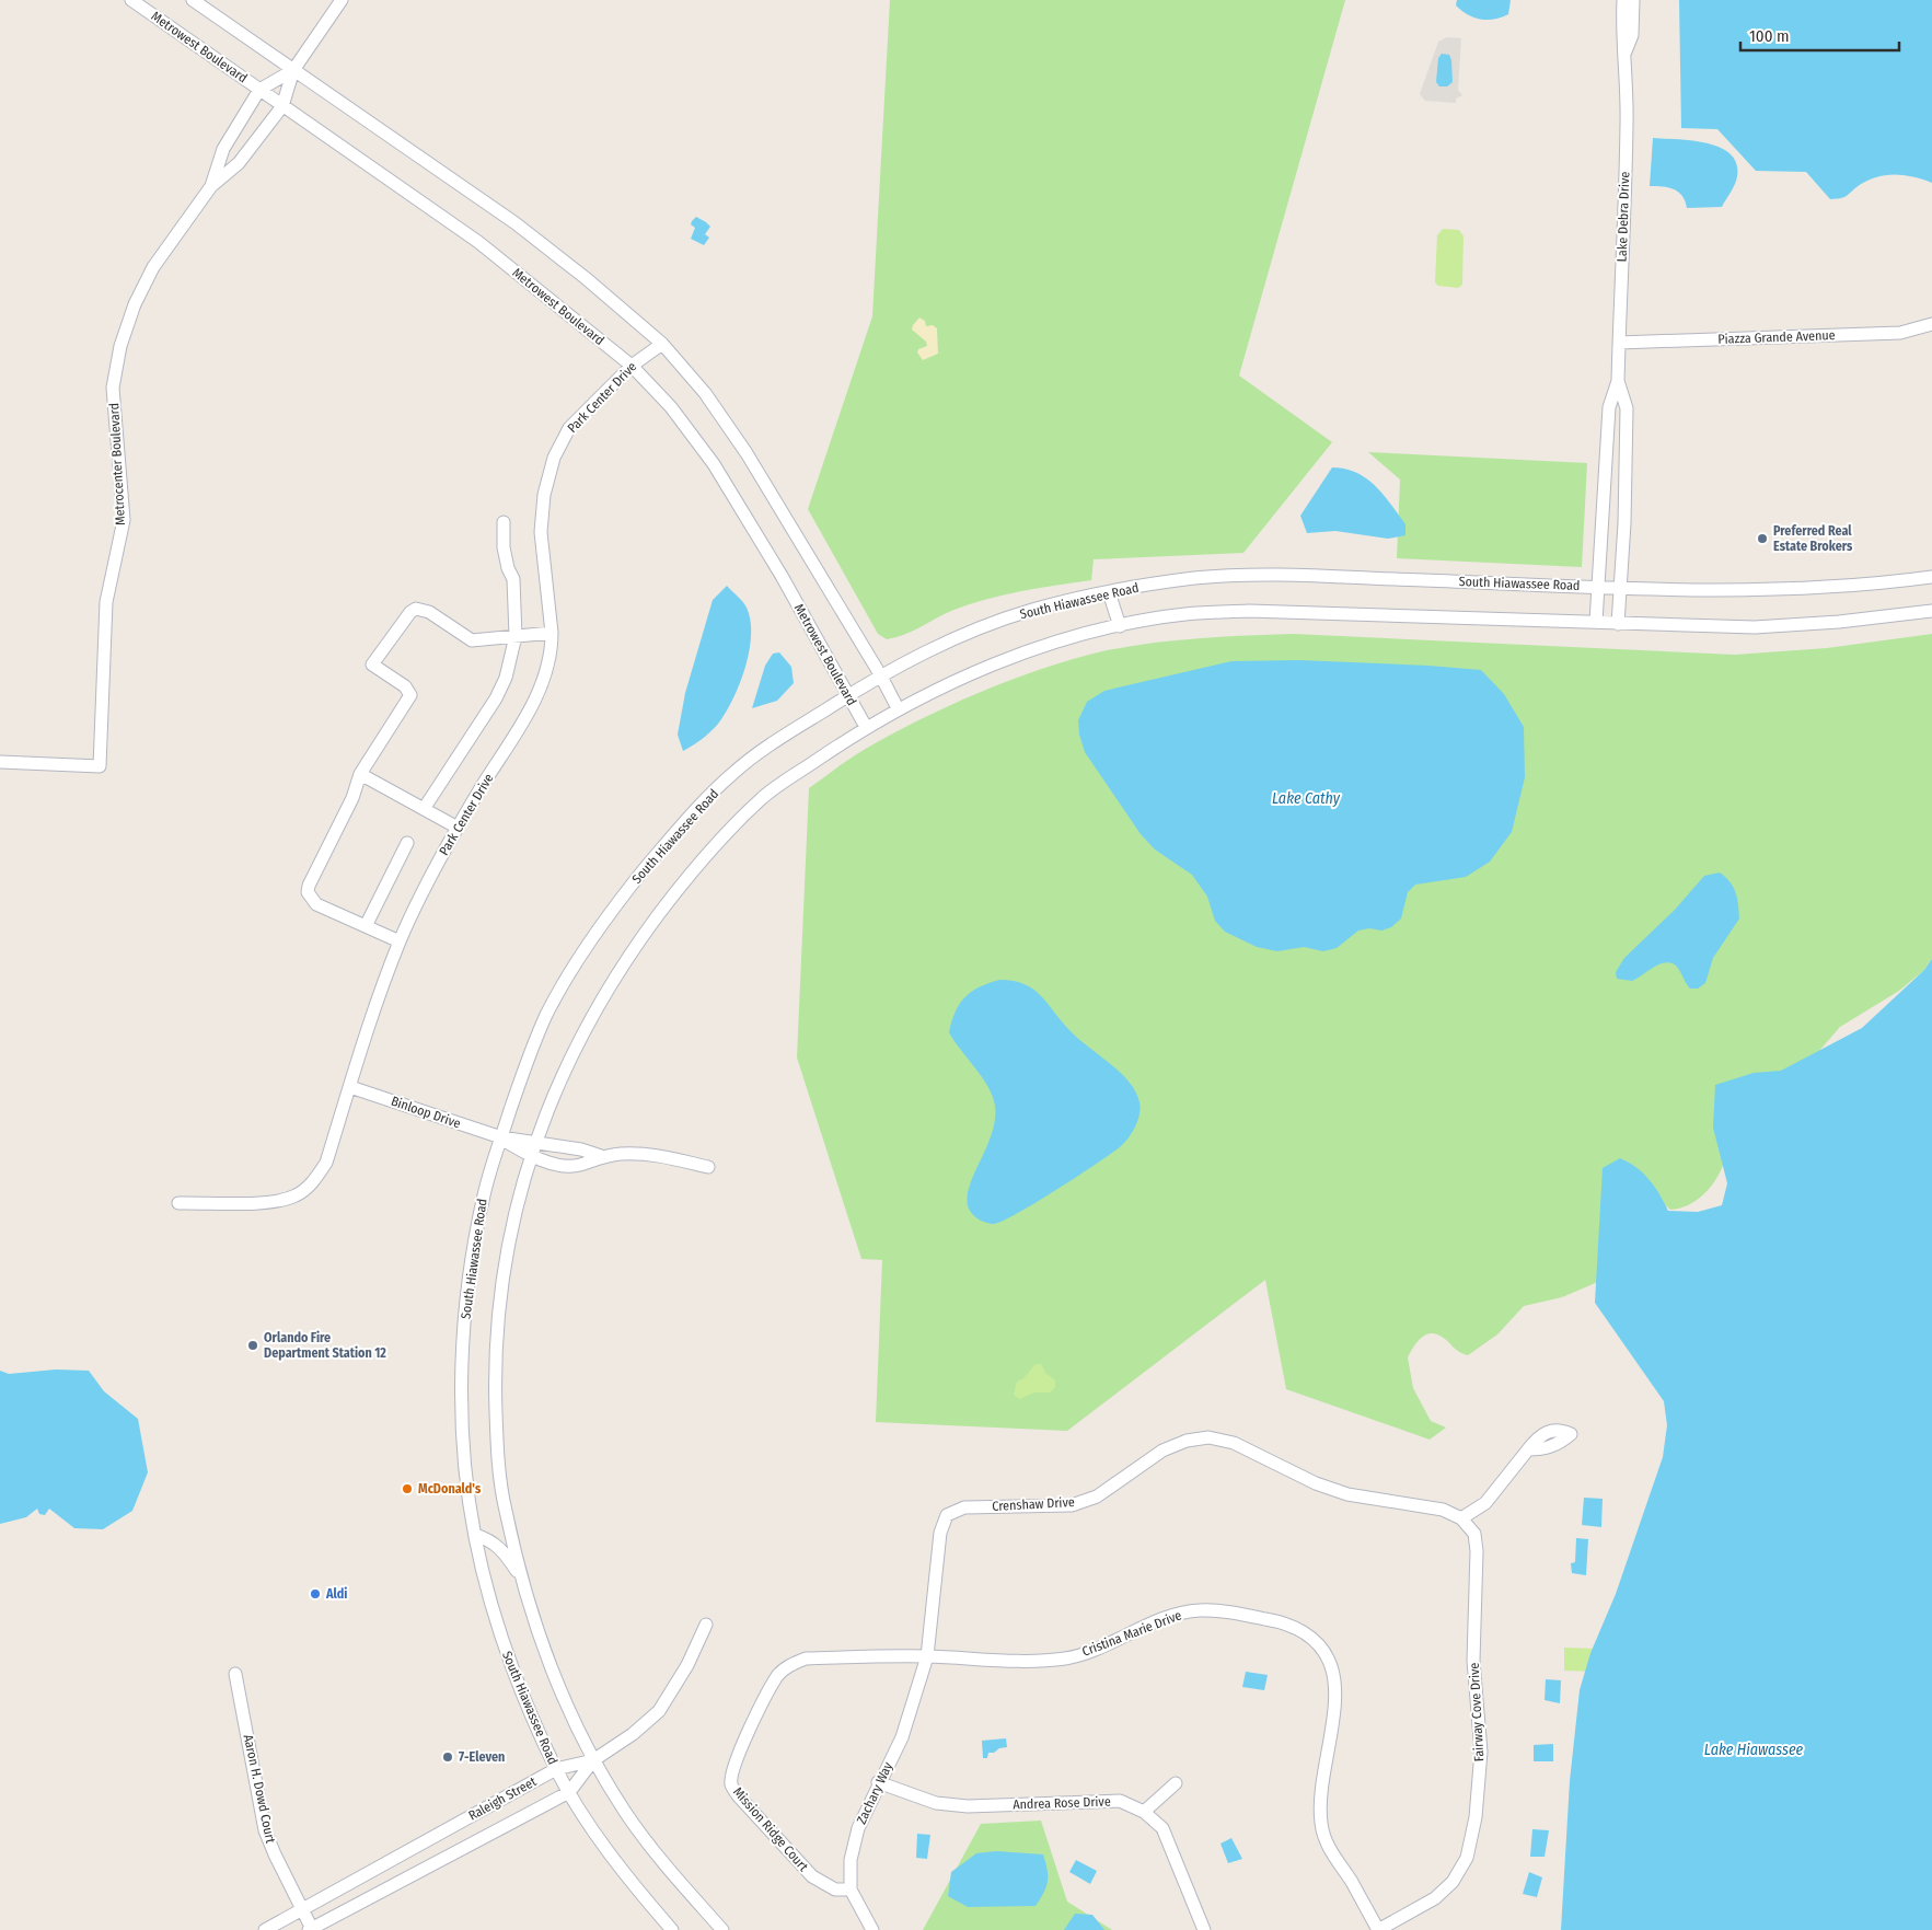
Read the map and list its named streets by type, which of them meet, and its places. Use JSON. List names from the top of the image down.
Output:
{
  "streets": {
    "street": [
      "Metrowest Boulevard",
      "Lake Debra Drive",
      "Piazza Grande Avenue",
      "Park Center Drive",
      "Metrocenter Boulevard",
      "South Hiawassee Road",
      "Binloop Drive",
      "Crenshaw Drive",
      "Cristina Marie Drive",
      "Fairway Cove Drive",
      "Aaron H. Dowd Court",
      "Zachary Way",
      "Raleigh Street",
      "Andrea Rose Drive",
      "Mission Ridge Court"
    ]
  },
  "crossings": [
    ["Metrowest Boulevard", "Park Center Drive"],
    ["Metrowest Boulevard", "Metrocenter Boulevard"],
    ["Metrowest Boulevard", "South Hiawassee Road"],
    ["Lake Debra Drive", "Piazza Grande Avenue"],
    ["Lake Debra Drive", "South Hiawassee Road"],
    ["Park Center Drive", "Binloop Drive"],
    ["South Hiawassee Road", "Binloop Drive"],
    ["South Hiawassee Road", "Raleigh Street"],
    ["Crenshaw Drive", "Cristina Marie Drive"],
    ["Crenshaw Drive", "Fairway Cove Drive"],
    ["Crenshaw Drive", "Zachary Way"],
    ["Crenshaw Drive", "Mission Ridge Court"],
    ["Cristina Marie Drive", "Fairway Cove Drive"],
    ["Cristina Marie Drive", "Zachary Way"],
    ["Cristina Marie Drive", "Mission Ridge Court"],
    ["Aaron H. Dowd Court", "Raleigh Street"],
    ["Zachary Way", "Andrea Rose Drive"],
    ["Zachary Way", "Mission Ridge Court"]
  ],
  "water": ["Lake Cathy", "Lake Hiawassee"],
  "places": [
    "Preferred Real Estate Brokers",
    "Orlando Fire Department Station 12",
    "McDonald's",
    "Aldi",
    "7-Eleven"
  ],
  "scale_bar": "100 m"
}
